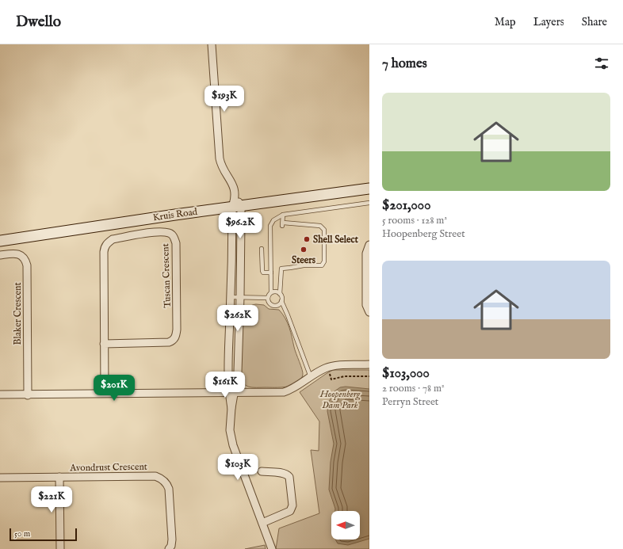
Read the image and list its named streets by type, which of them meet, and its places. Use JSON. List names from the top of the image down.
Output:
{
  "streets": {
    "street": [
      "Kruis Road",
      "Tuscan Crescent",
      "Blaker Crescent",
      "Avondrust Crescent"
    ]
  },
  "parks": ["Hoopenberg Dam Park"],
  "places": ["Shell Select", "Steers"],
  "scale_bar": "50 m",
  "north": "left",
  "page": {
    "header": "Dwello",
    "nav": ["Map", "Layers", "Share"],
    "heading": "7 homes",
    "list": [
      {
        "name": "$201,000",
        "note": "5 rooms · 128 m² · Hoopenberg Street"
      },
      {
        "name": "$103,000",
        "note": "2 rooms · 78 m² · Perryn Street"
      }
    ],
    "price": [
      "$193K",
      "$96.2K",
      "$262K",
      "$161K",
      "$201K",
      "$103K",
      "$221K"
    ],
    "scale": "50 m"
  }
}
